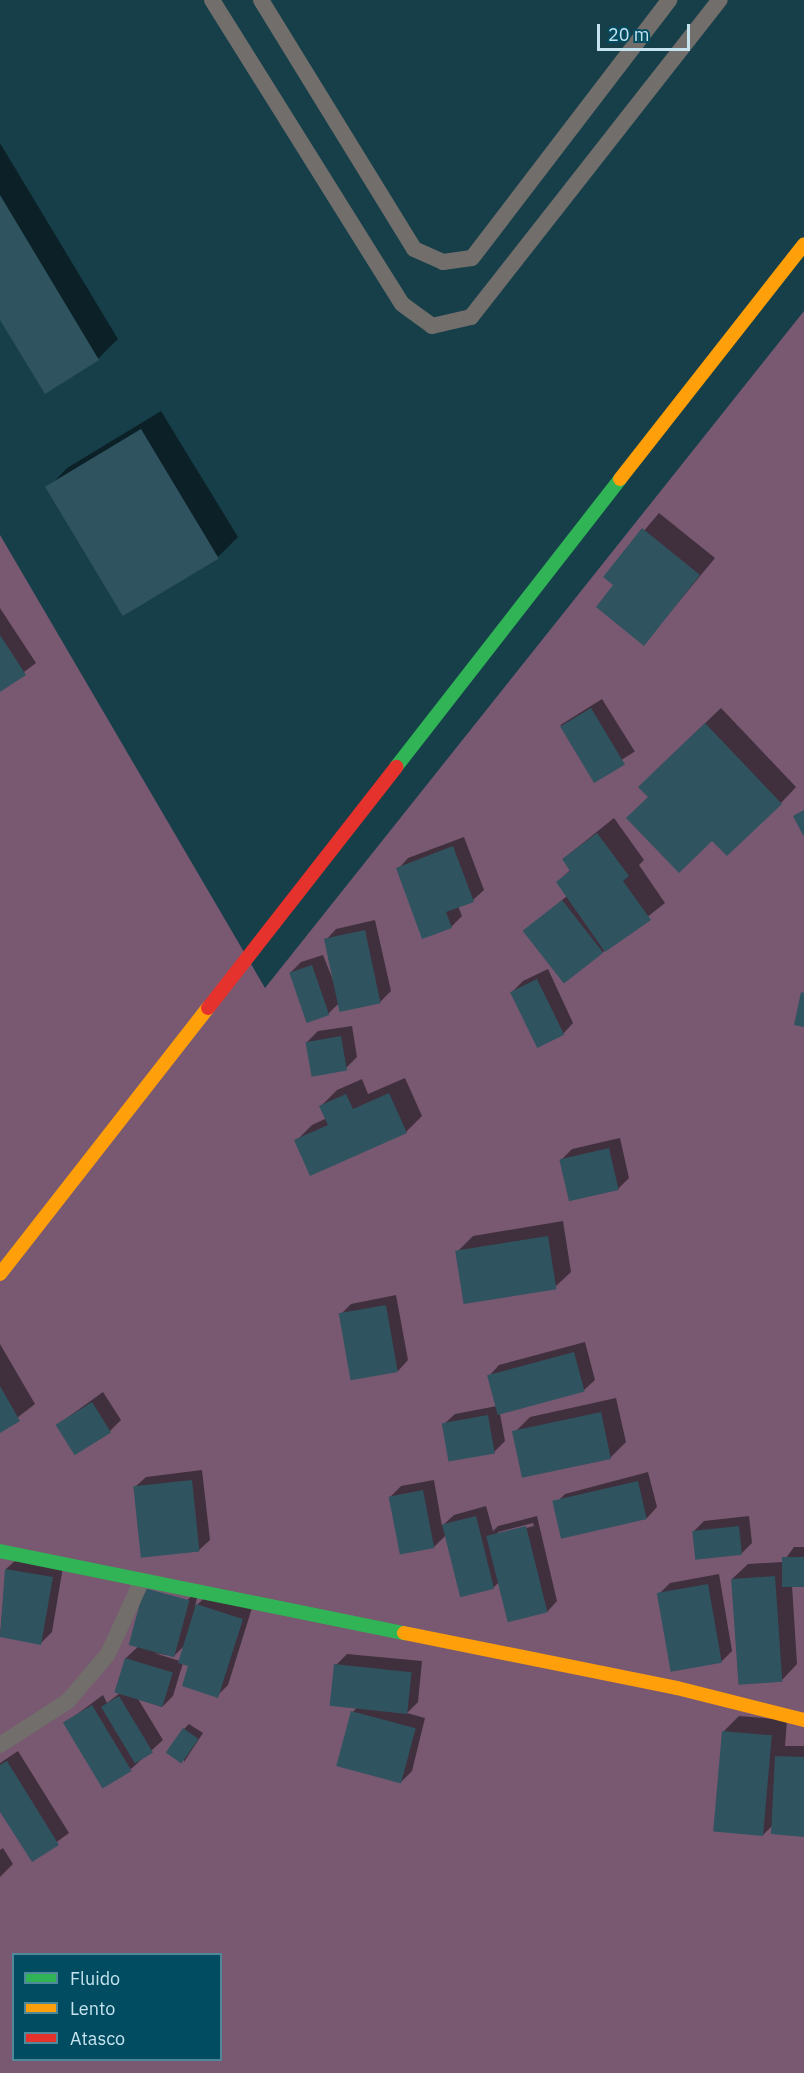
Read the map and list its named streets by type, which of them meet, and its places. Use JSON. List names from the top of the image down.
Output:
{
  "legend": ["Fluido", "Lento", "Atasco"],
  "scale_bar": "20 m"
}
